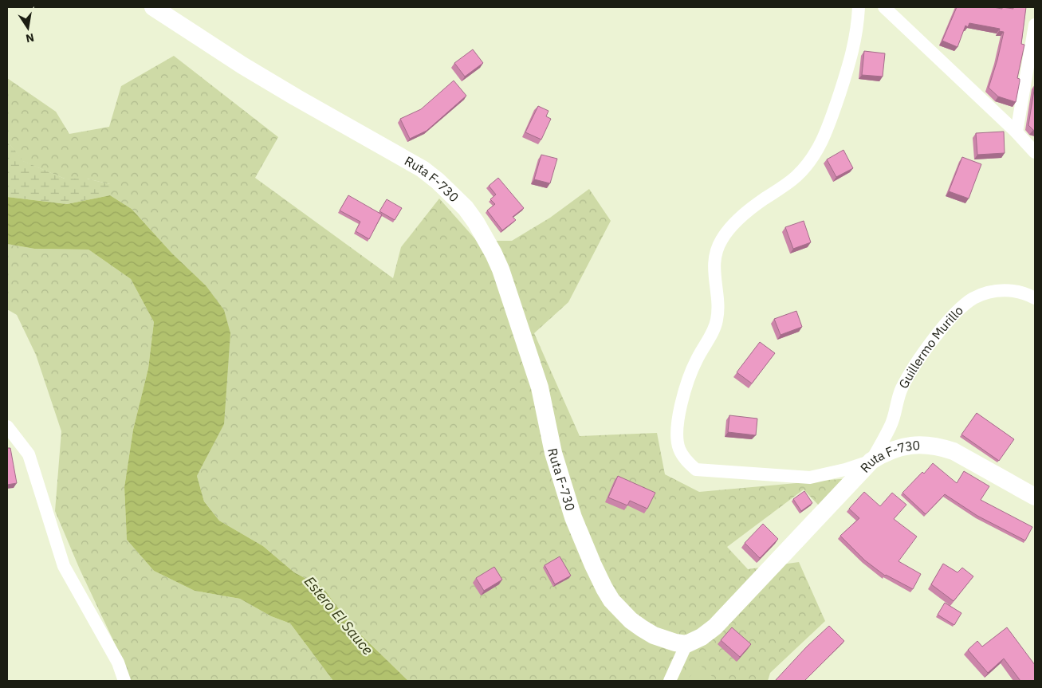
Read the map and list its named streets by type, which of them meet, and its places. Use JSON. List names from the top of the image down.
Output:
{
  "streets": {
    "street": ["Ruta F-730", "Guillermo Murillo"]
  },
  "crossings": [
    ["Ruta F-730", "Guillermo Murillo"]
  ],
  "water": ["Estero El Sauce"],
  "north": "bottom"
}
